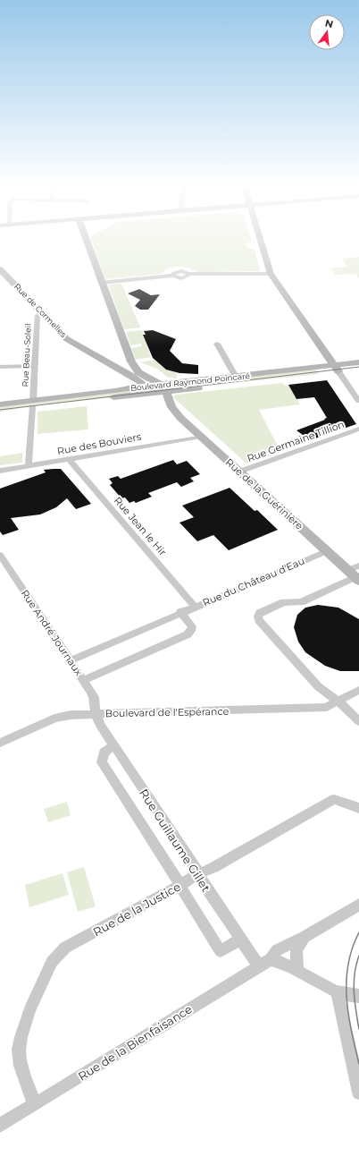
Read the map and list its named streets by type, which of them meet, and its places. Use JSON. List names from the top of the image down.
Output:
{
  "streets": {
    "street": [
      "Rue de Cormelles",
      "Rue Beau-Soleil",
      "Boulevard Raymond Poincaré",
      "Rue Germaine Tillion",
      "Rue des Bouviers",
      "Rue de la Guérinière",
      "Rue Jean le Hir",
      "Rue du Château d'Eau",
      "Rue André Journaux",
      "Boulevard de l'Espérance",
      "Rue Guillaume Gillet",
      "Rue de la Justice",
      "Rue de la Bienfaisance"
    ]
  },
  "crossings": [
    ["Rue de Cormelles", "Rue Beau-Soleil"],
    ["Rue de Cormelles", "Boulevard Raymond Poincaré"],
    ["Rue de Cormelles", "Rue de la Guérinière"],
    ["Rue Beau-Soleil", "Boulevard Raymond Poincaré"],
    ["Rue Beau-Soleil", "Rue des Bouviers"],
    ["Boulevard Raymond Poincaré", "Rue de la Guérinière"],
    ["Rue Germaine Tillion", "Rue de la Guérinière"],
    ["Rue des Bouviers", "Rue de la Guérinière"],
    ["Rue des Bouviers", "Rue Jean le Hir"],
    ["Rue de la Guérinière", "Rue du Château d'Eau"],
    ["Rue Jean le Hir", "Rue du Château d'Eau"],
    ["Rue du Château d'Eau", "Rue André Journaux"],
    ["Rue André Journaux", "Boulevard de l'Espérance"],
    ["Rue André Journaux", "Rue Guillaume Gillet"],
    ["Boulevard de l'Espérance", "Rue Guillaume Gillet"],
    ["Rue Guillaume Gillet", "Rue de la Justice"],
    ["Rue Guillaume Gillet", "Rue de la Bienfaisance"],
    ["Rue de la Justice", "Rue de la Bienfaisance"]
  ],
  "north": "top"
}
